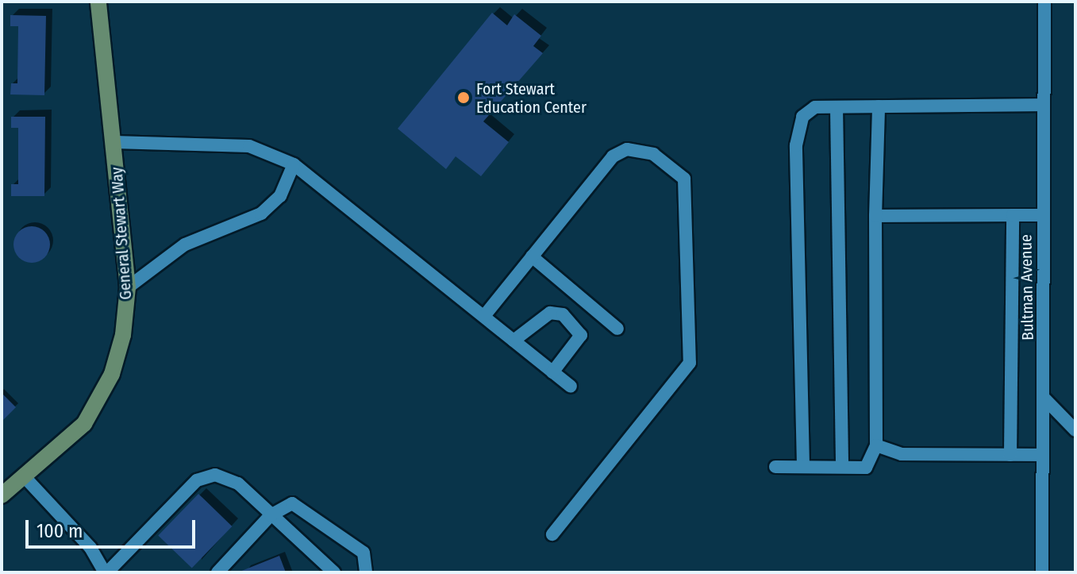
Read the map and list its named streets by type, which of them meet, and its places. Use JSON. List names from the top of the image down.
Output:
{
  "streets": {
    "main road": ["General Stewart Way"],
    "street": ["Bultman Avenue"]
  },
  "places": ["Fort Stewart Education Center"],
  "scale_bar": "100 m"
}
